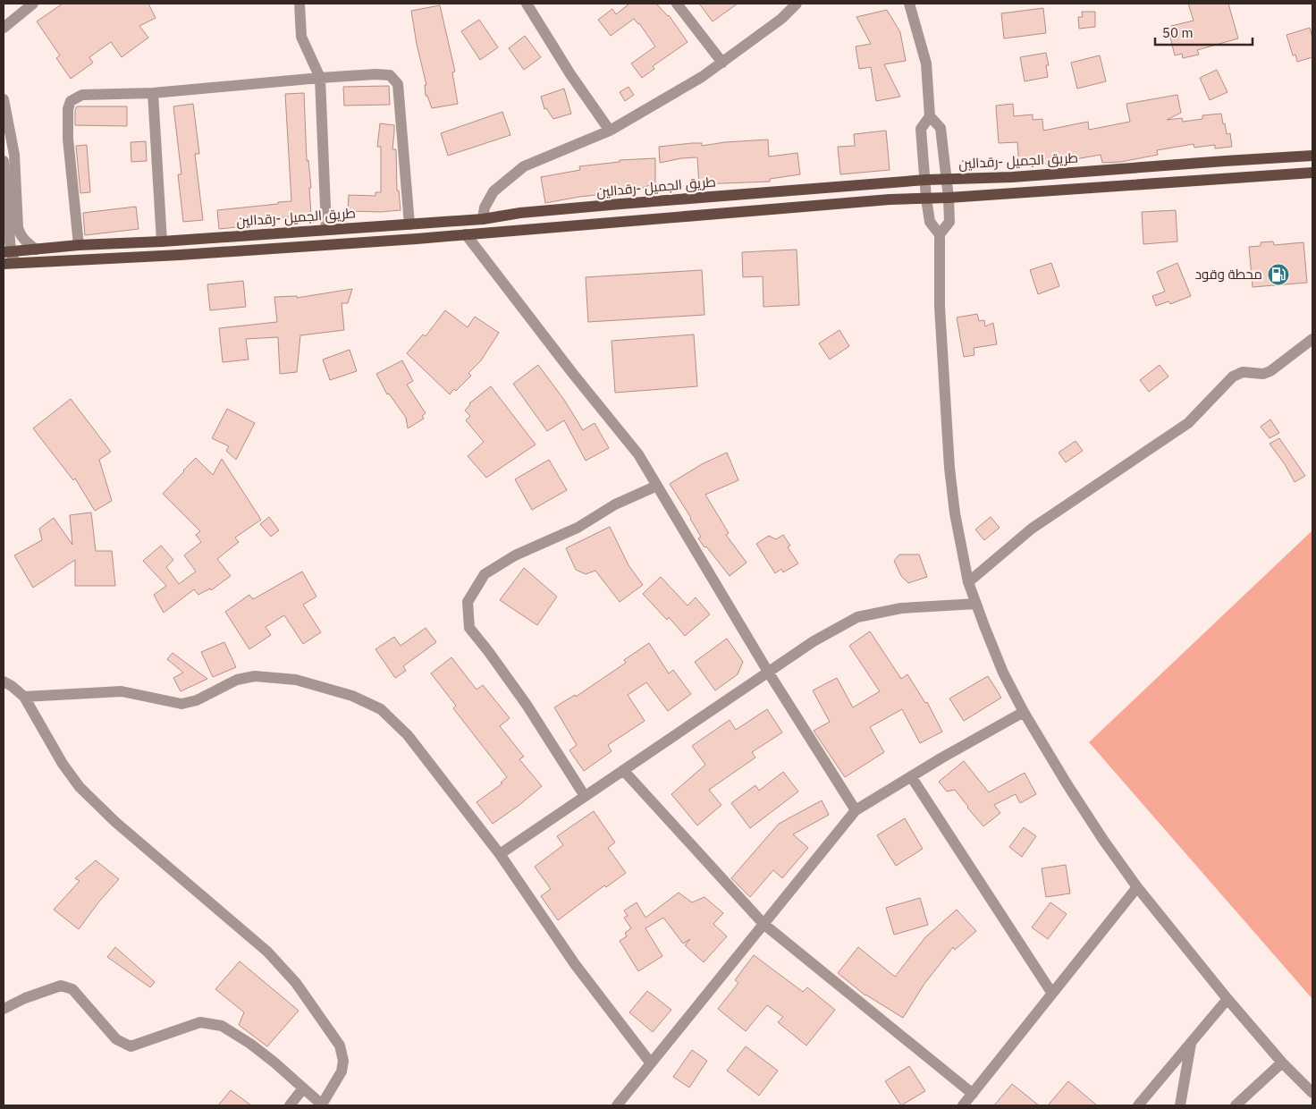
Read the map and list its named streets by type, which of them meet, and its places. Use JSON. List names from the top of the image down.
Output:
{
  "streets": {
    "main road": ["طريق الجميل -رقدالين"]
  },
  "places": {
    "fuel station": ["محطة وقود"]
  },
  "scale_bar": "50 m"
}
